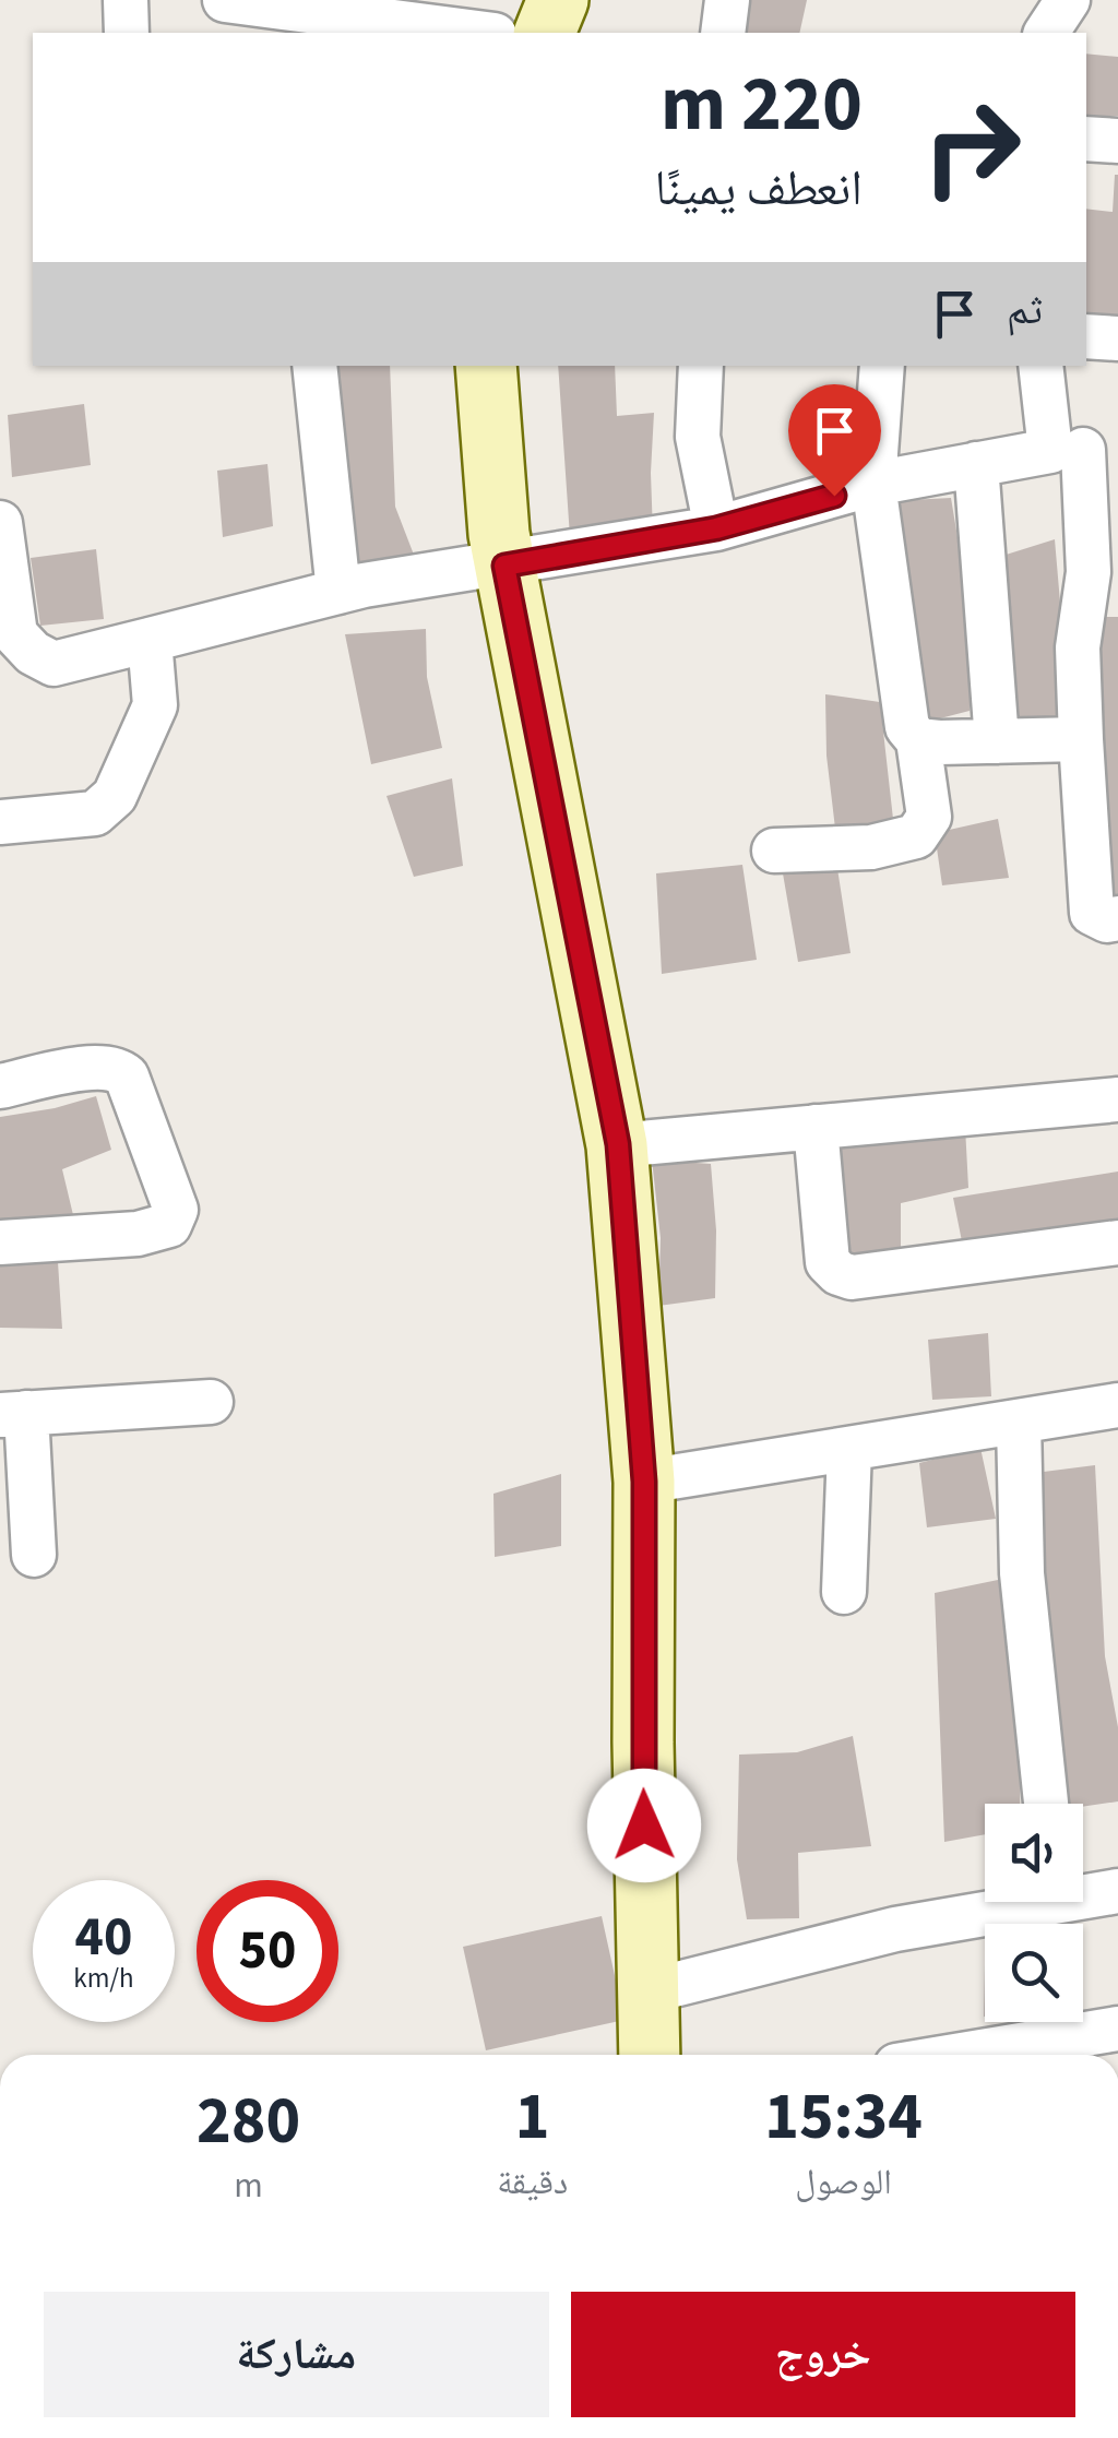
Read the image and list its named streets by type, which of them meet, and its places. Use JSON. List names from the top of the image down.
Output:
{
  "page": {
    "turn": ["220 m", "انعطف يمينًا"],
    "then": "ثم",
    "speed": "40 km/h",
    "limit": "50",
    "eta": [
      "15:34",
      "الوصول",
      "1",
      "دقيقة",
      "280",
      "m"
    ],
    "buttons": ["خروج", "مشاركة"]
  }
}
